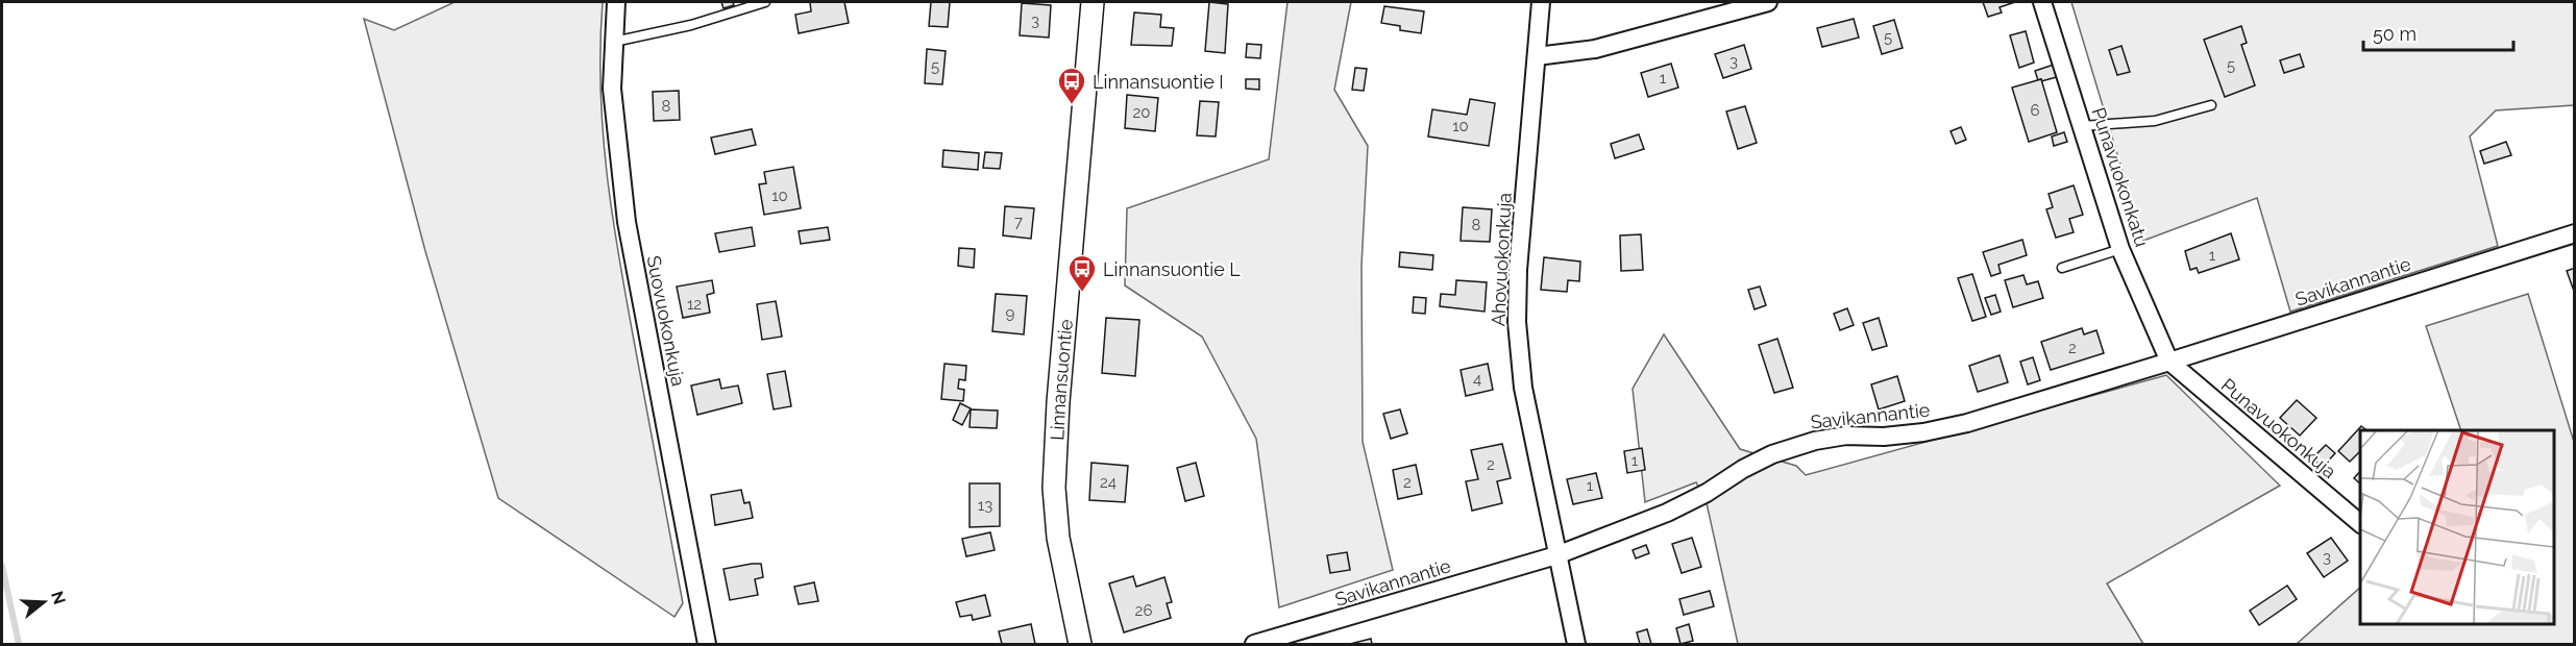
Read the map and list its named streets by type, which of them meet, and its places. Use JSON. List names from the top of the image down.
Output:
{
  "streets": {
    "street": [
      "Punavuokonkatu",
      "Ahovuokonkuja",
      "Savikannantie",
      "Suovuokonkuja",
      "Linnansuontie",
      "Punavuokonkuja"
    ]
  },
  "crossings": [
    ["Punavuokonkatu", "Savikannantie"],
    ["Punavuokonkatu", "Punavuokonkuja"],
    ["Ahovuokonkuja", "Savikannantie"],
    ["Savikannantie", "Punavuokonkuja"]
  ],
  "places": {
    "bus stop": ["Linnansuontie I", "Linnansuontie L"]
  },
  "house_numbers": [
    "3",
    "5",
    "3",
    "5",
    "5",
    "1",
    "8",
    "6",
    "20",
    "10",
    "10",
    "7",
    "8",
    "1",
    "12",
    "9",
    "2",
    "4",
    "1",
    "2",
    "24",
    "2",
    "1",
    "13",
    "3",
    "26"
  ],
  "scale_bar": "50 m",
  "north": "right"
}
